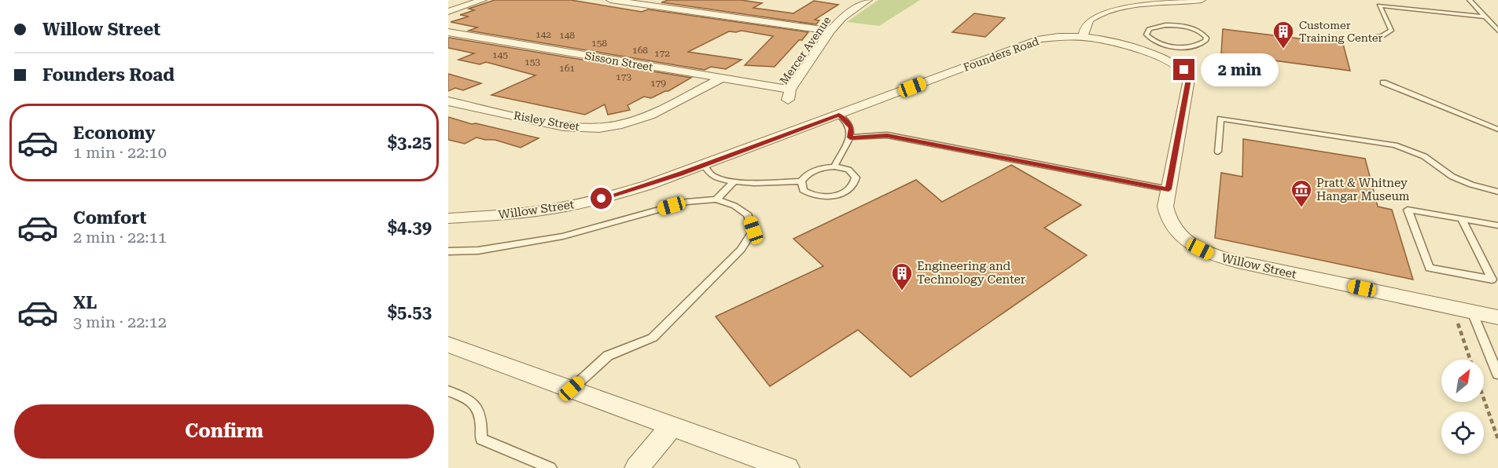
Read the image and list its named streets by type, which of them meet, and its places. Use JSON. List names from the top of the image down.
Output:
{
  "streets": {
    "street": [
      "Mercer Avenue",
      "Founders Road",
      "Sisson Street",
      "Risley Street",
      "Willow Street"
    ]
  },
  "crossings": [
    ["Mercer Avenue", "Sisson Street"],
    ["Founders Road", "Willow Street"],
    ["Sisson Street", "Risley Street"]
  ],
  "places": {
    "building": ["Customer Training Center", "Engineering and Technology Center"],
    "museum": ["Pratt & Whitney Hangar Museum"]
  },
  "house_numbers": [
    "142",
    "148",
    "158",
    "168",
    "172",
    "145",
    "153",
    "161",
    "173",
    "179"
  ],
  "north": "top right",
  "page": {
    "banner": ["Willow Street", "Founders Road"],
    "bubble": "2 min",
    "list": [
      {
        "name": "Economy",
        "note": "1 min · 22:10",
        "value": "$3.25"
      },
      {
        "name": "Comfort",
        "note": "2 min · 22:11",
        "value": "$4.39"
      },
      {
        "name": "XL",
        "note": "3 min · 22:12",
        "value": "$5.53"
      }
    ],
    "buttons": "Confirm"
  }
}
